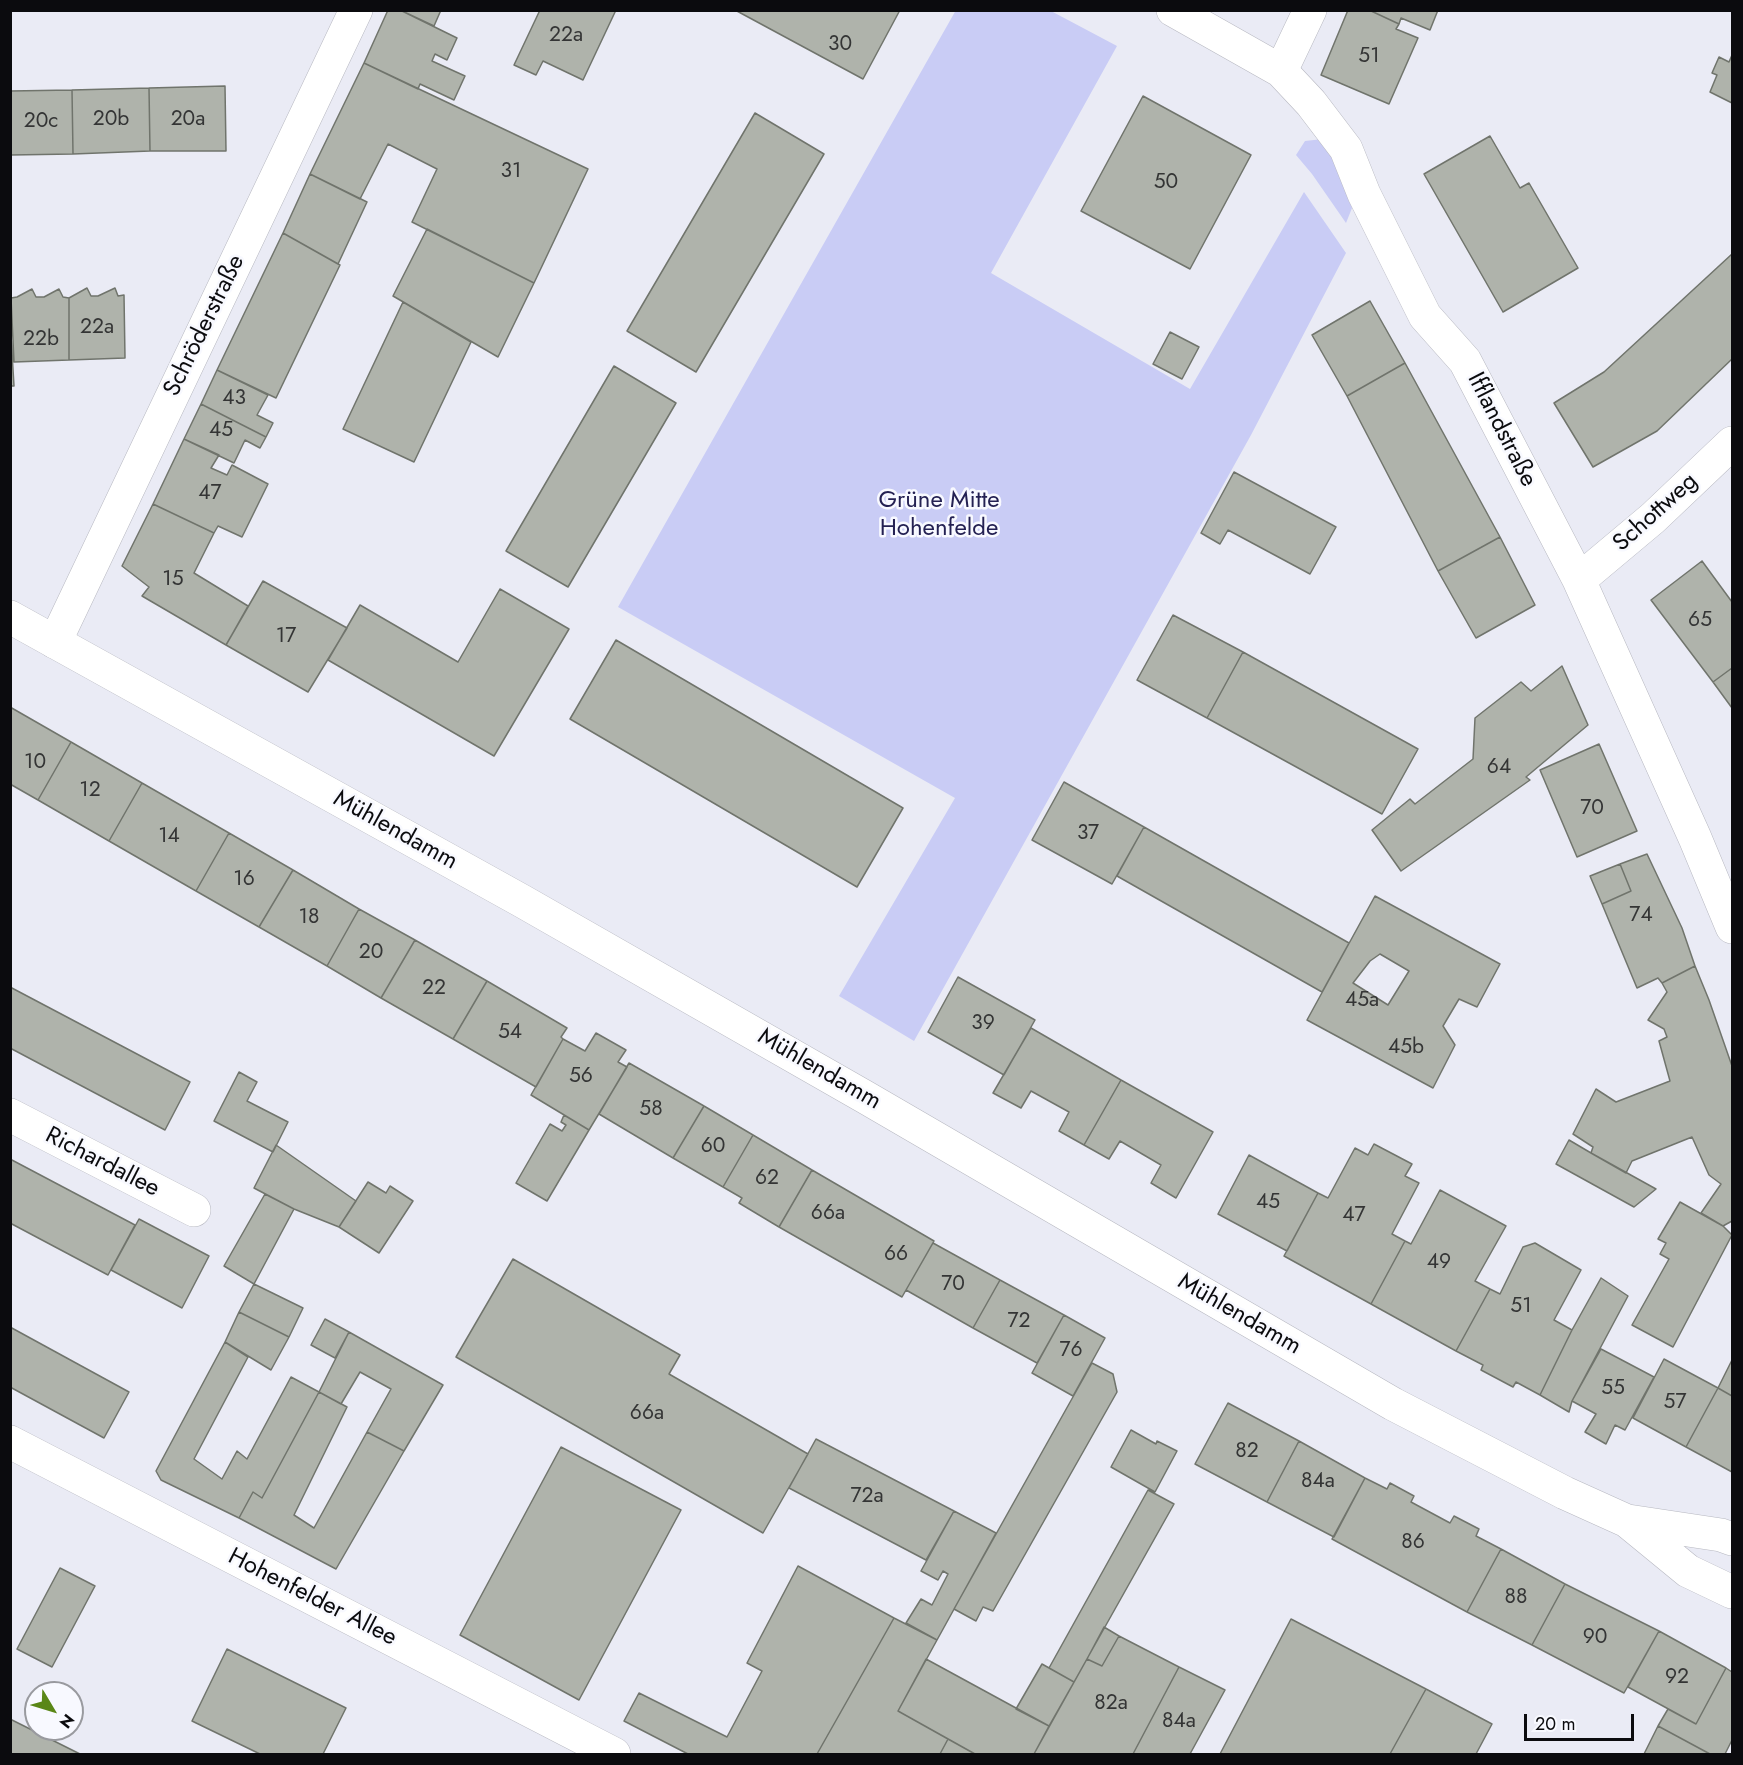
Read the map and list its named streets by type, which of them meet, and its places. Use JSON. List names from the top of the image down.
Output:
{
  "streets": {
    "street": [
      "Schröderstraße",
      "Ifflandstraße",
      "Schottweg",
      "Mühlendamm",
      "Richardallee",
      "Hohenfelder Allee"
    ]
  },
  "crossings": [
    ["Schröderstraße", "Mühlendamm"],
    ["Ifflandstraße", "Schottweg"]
  ],
  "parks": ["Grüne Mitte Hohenfelde"],
  "house_numbers": [
    "22a",
    "30",
    "51",
    "20b",
    "20a",
    "20c",
    "31",
    "50",
    "22a",
    "22b",
    "43",
    "45",
    "47",
    "15",
    "65",
    "17",
    "10",
    "64",
    "12",
    "70",
    "37",
    "14",
    "16",
    "74",
    "18",
    "20",
    "22",
    "45a",
    "39",
    "54",
    "45b",
    "56",
    "58",
    "60",
    "62",
    "45",
    "66a",
    "47",
    "66",
    "49",
    "70",
    "51",
    "72",
    "76",
    "55",
    "57",
    "66a",
    "82",
    "84a",
    "72a",
    "86",
    "88",
    "90",
    "92",
    "82a",
    "84a"
  ],
  "scale_bar": "20 m",
  "north": "bottom right"
}
